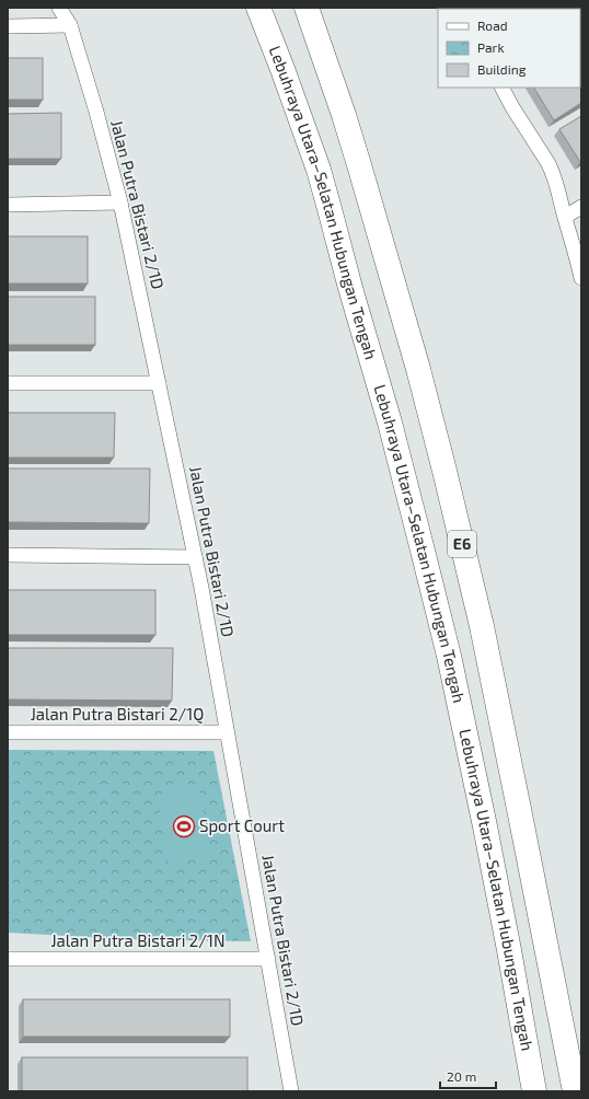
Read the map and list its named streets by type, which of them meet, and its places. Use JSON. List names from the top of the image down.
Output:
{
  "streets": {
    "highway": ["Lebuhraya Utara–Selatan Hubungan Tengah", "E6"],
    "street": ["Jalan Putra Bistari 2/1D", "Jalan Putra Bistari 2/1Q", "Jalan Putra Bistari 2/1N"]
  },
  "crossings": [
    ["Jalan Putra Bistari 2/1D", "Jalan Putra Bistari 2/1Q"],
    ["Jalan Putra Bistari 2/1D", "Jalan Putra Bistari 2/1N"]
  ],
  "places": {
    "sports": ["Sport Court"]
  },
  "legend": ["Road", "Park", "Building"],
  "scale_bar": "20 m"
}
